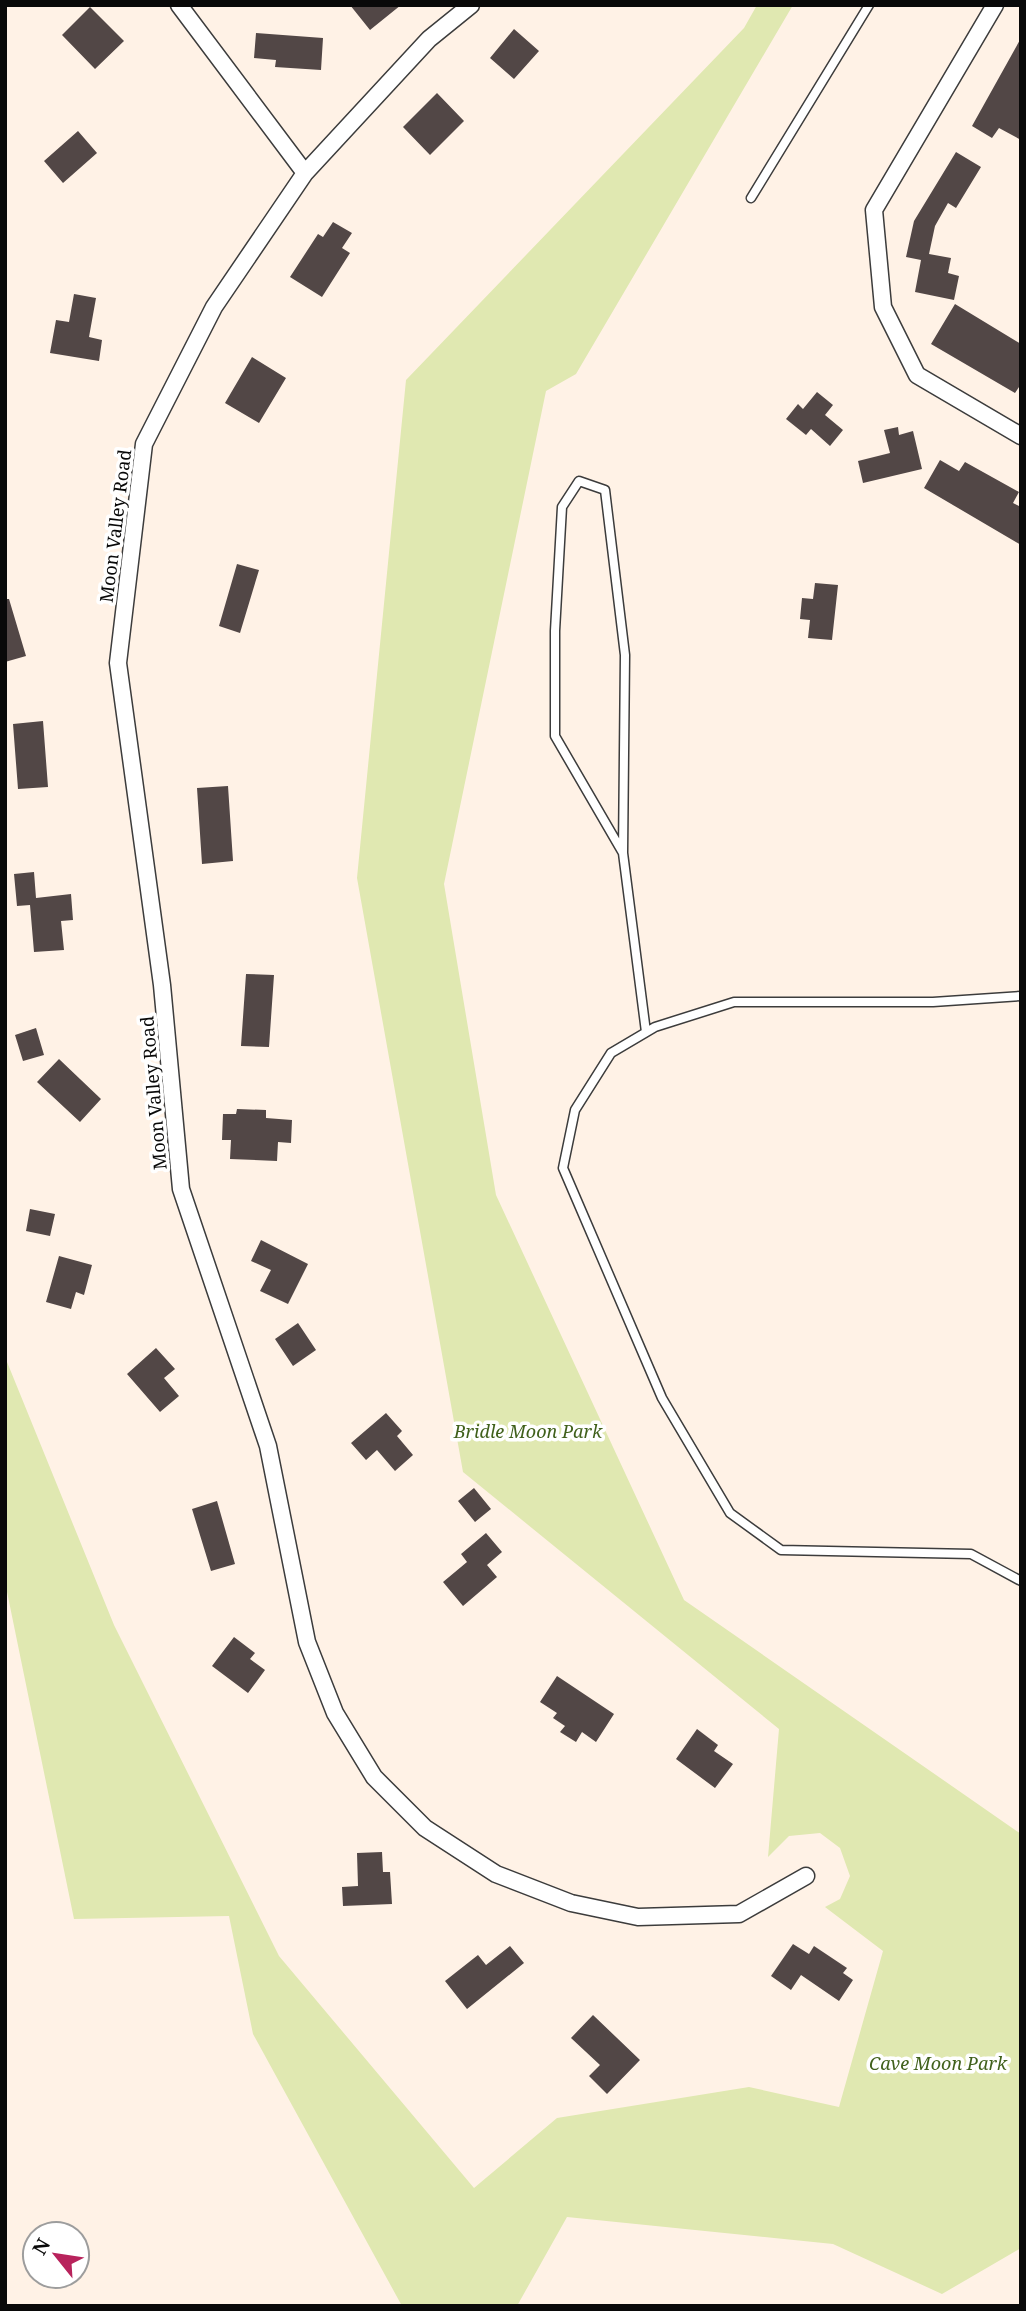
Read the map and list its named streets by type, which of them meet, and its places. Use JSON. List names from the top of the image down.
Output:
{
  "streets": {
    "street": ["Moon Valley Road"]
  },
  "parks": ["Bridle Moon Park", "Cave Moon Park"],
  "north": "top left"
}
